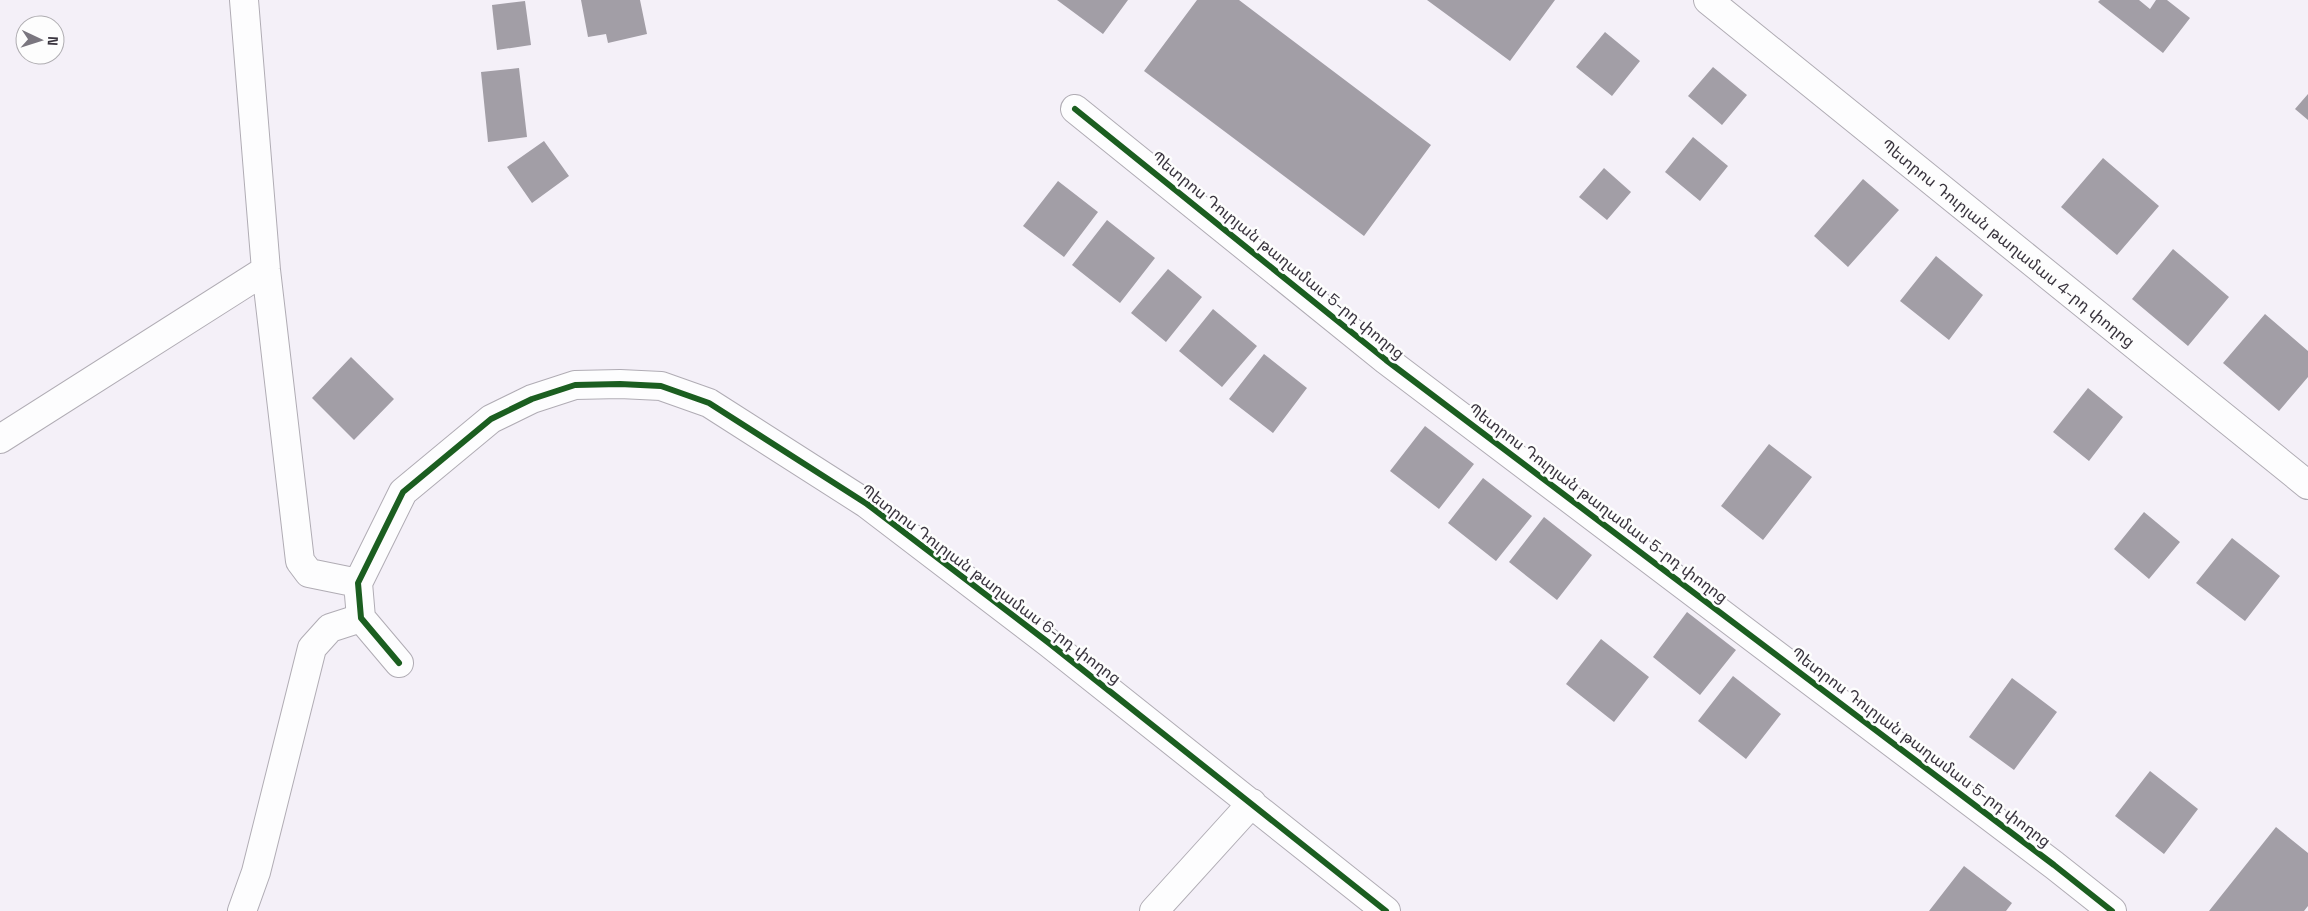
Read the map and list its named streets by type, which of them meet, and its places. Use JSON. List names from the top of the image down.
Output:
{
  "streets": {
    "street": ["Պետրոս Դուրյան թաղամաս 4-րդ փողոց", "Պետրոս Դուրյան թաղամաս 5-րդ փողոց", "Պետրոս Դուրյան թաղամաս 6-րդ փողոց"]
  },
  "north": "right"
}
